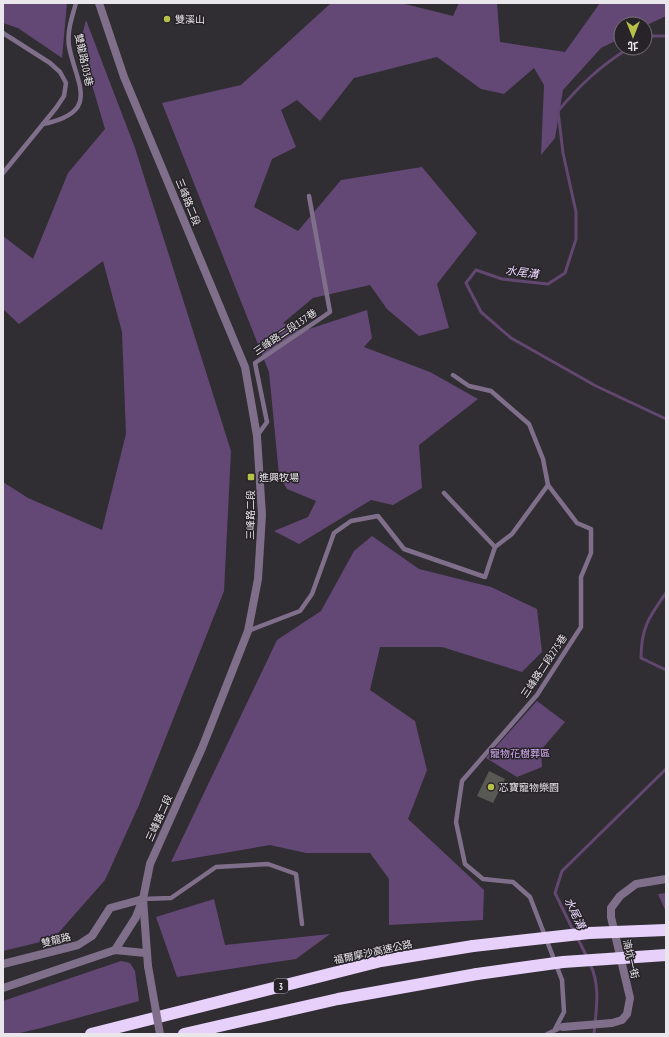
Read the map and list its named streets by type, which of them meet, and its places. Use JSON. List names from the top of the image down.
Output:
{
  "streets": {
    "highway": ["福爾摩沙高速公路", "3"],
    "street": ["三峰路二段", "雙龍路", "湳坑一街"],
    "lane": ["雙龍路103巷", "三峰路二段137巷", "三峰路二段275巷"]
  },
  "crossings": [
    ["三峰路二段", "三峰路二段137巷"],
    ["三峰路二段", "雙龍路"],
    ["三峰路二段275巷", "湳坑一街"]
  ],
  "water": ["水尾溝"],
  "parks": ["寵物花樹葬區"],
  "places": {
    "other": ["雙溪山", "芯寶寵物樂園"],
    "transit": ["進興牧場"]
  },
  "north": "bottom"
}
